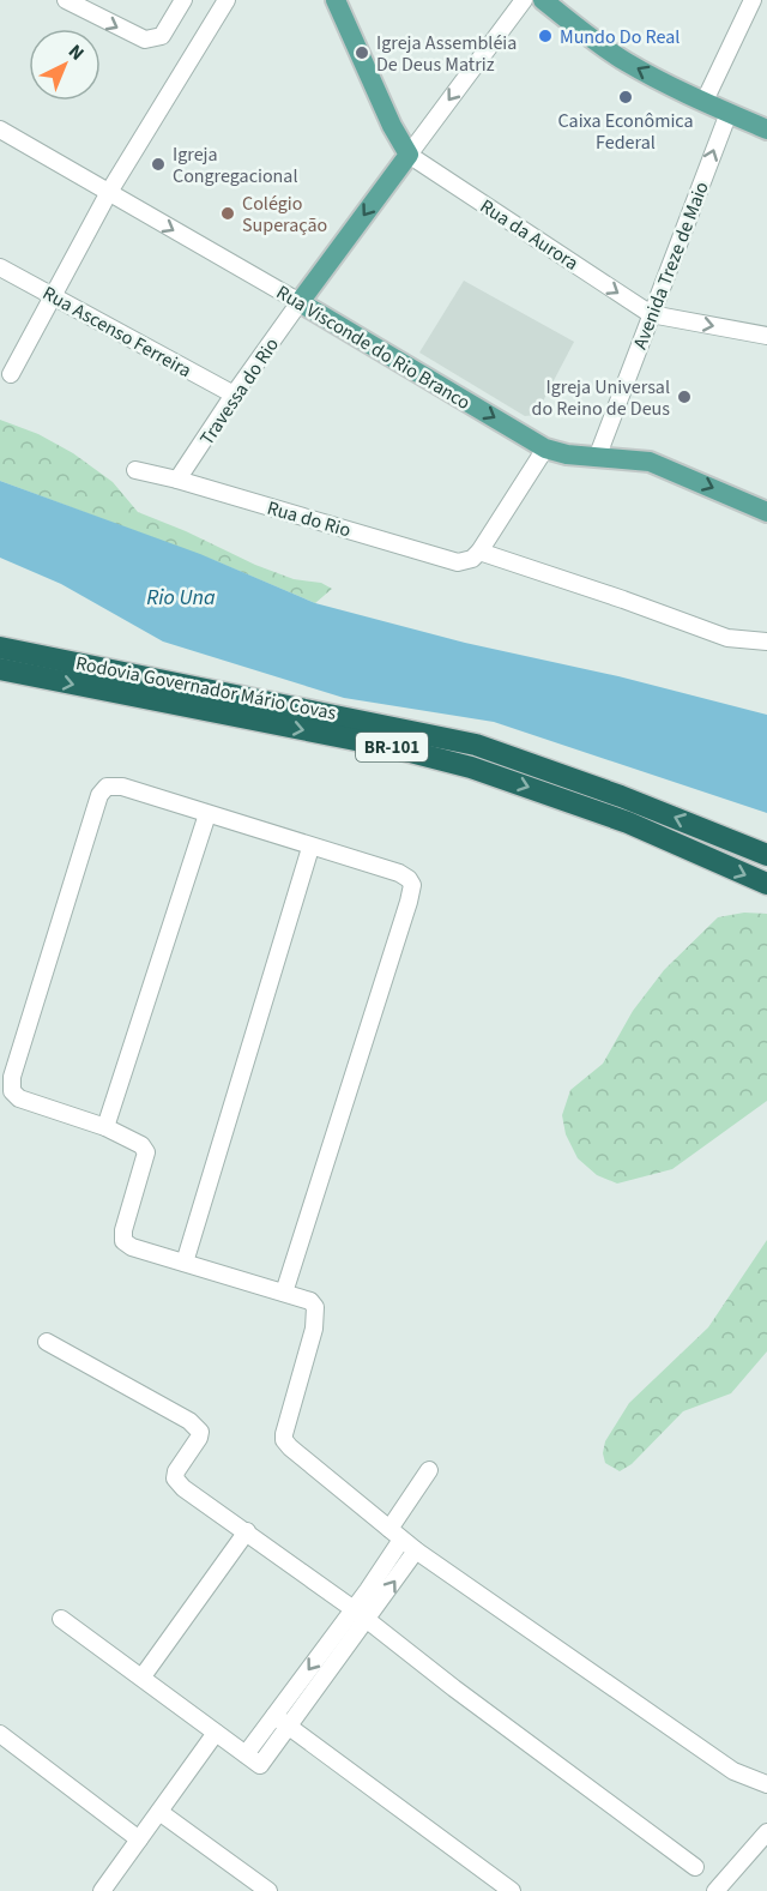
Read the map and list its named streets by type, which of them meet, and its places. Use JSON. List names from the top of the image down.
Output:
{
  "streets": {
    "highway": ["Rodovia Governador Mário Covas", "BR-101"],
    "main road": ["Rua Visconde do Rio Branco"],
    "street": [
      "Rua da Aurora",
      "Avenida Treze de Maio",
      "Rua Ascenso Ferreira",
      "Travessa do Rio",
      "Rua do Rio"
    ]
  },
  "crossings": [
    ["Rua da Aurora", "Avenida Treze de Maio"],
    ["Avenida Treze de Maio", "Rua Visconde do Rio Branco"],
    ["Rua Ascenso Ferreira", "Travessa do Rio"],
    ["Rua Visconde do Rio Branco", "Travessa do Rio"],
    ["Travessa do Rio", "Rua do Rio"]
  ],
  "one_way": ["Rua da Aurora", "Avenida Treze de Maio"],
  "water": ["Rio Una"],
  "places": [
    "Mundo Do Real",
    "Igreja Assembléia De Deus Matriz",
    "Caixa Econômica Federal",
    "Igreja Congregacional",
    "Colégio Superação",
    "Igreja Universal do Reino de Deus"
  ],
  "north": "top right"
}
